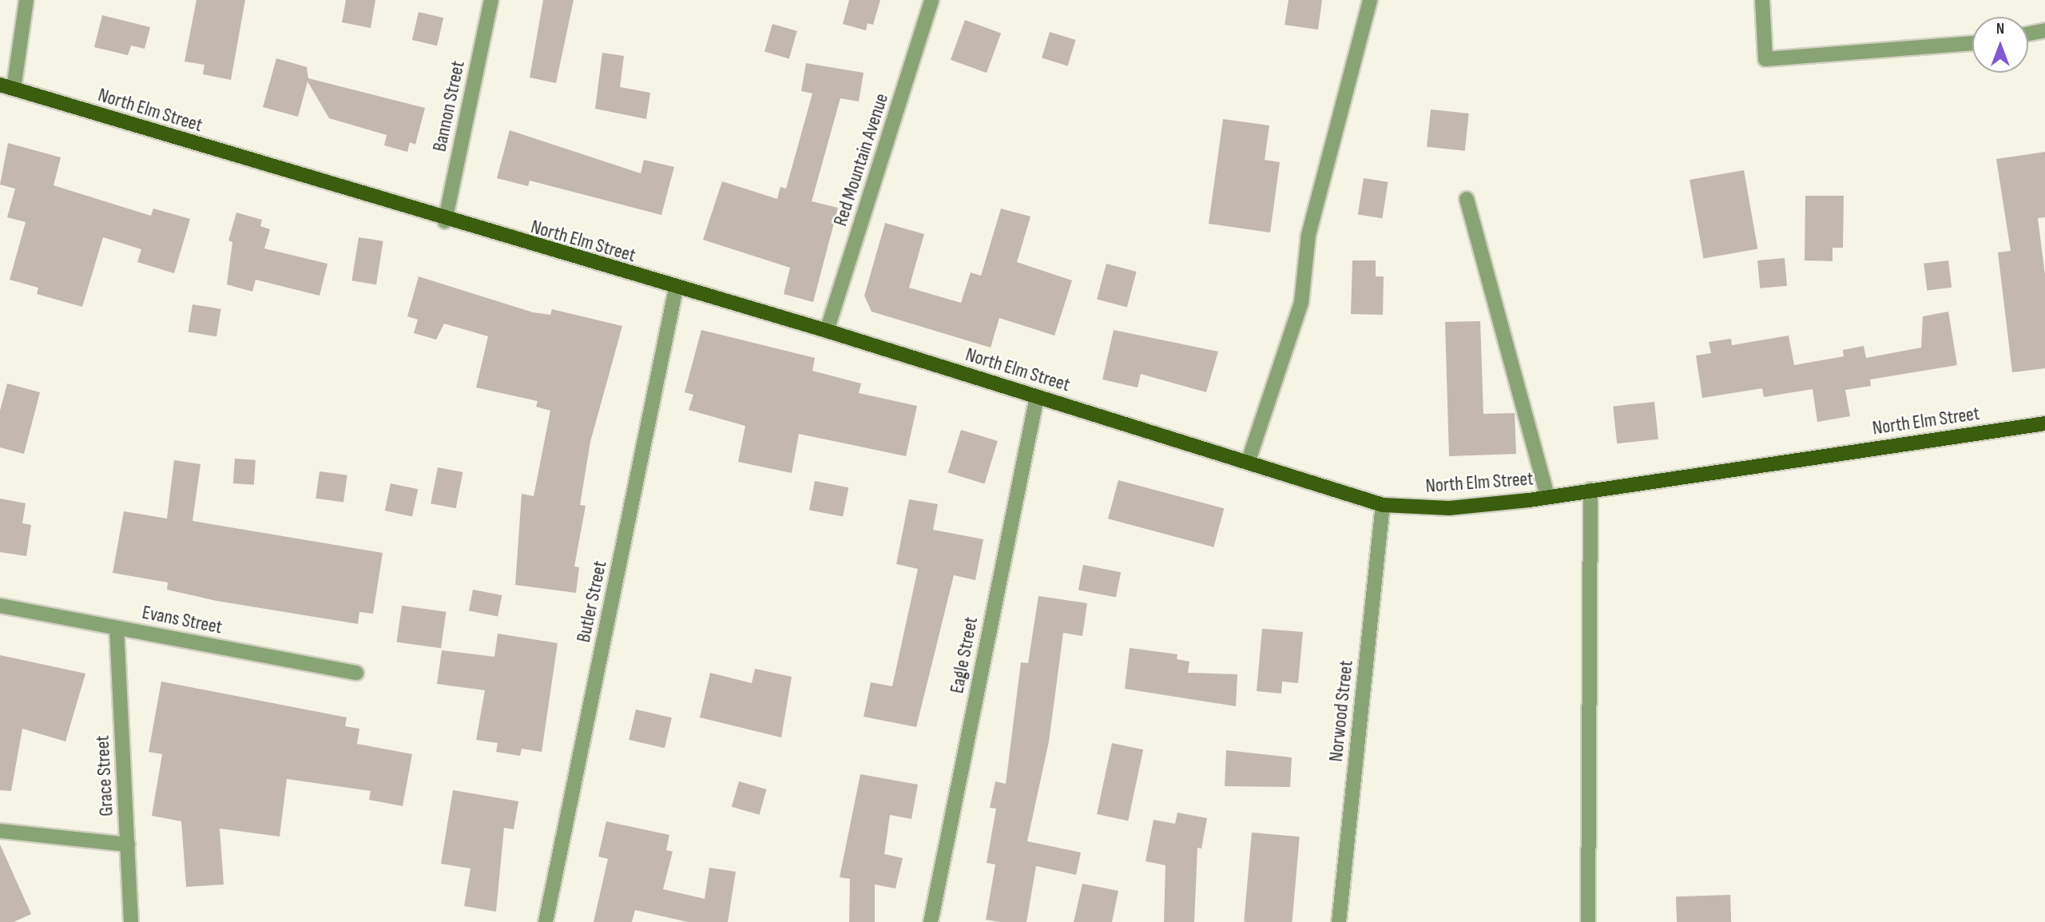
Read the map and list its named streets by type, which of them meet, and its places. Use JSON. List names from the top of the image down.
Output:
{
  "streets": {
    "main road": ["North Elm Street"],
    "street": [
      "Bannon Street",
      "Red Mountain Avenue",
      "Butler Street",
      "Evans Street",
      "Eagle Street",
      "Norwood Street",
      "Grace Street"
    ]
  },
  "crossings": [
    ["Bannon Street", "North Elm Street"],
    ["North Elm Street", "Red Mountain Avenue"],
    ["North Elm Street", "Butler Street"],
    ["North Elm Street", "Eagle Street"],
    ["North Elm Street", "Norwood Street"],
    ["Evans Street", "Grace Street"]
  ],
  "north": "top"
}
